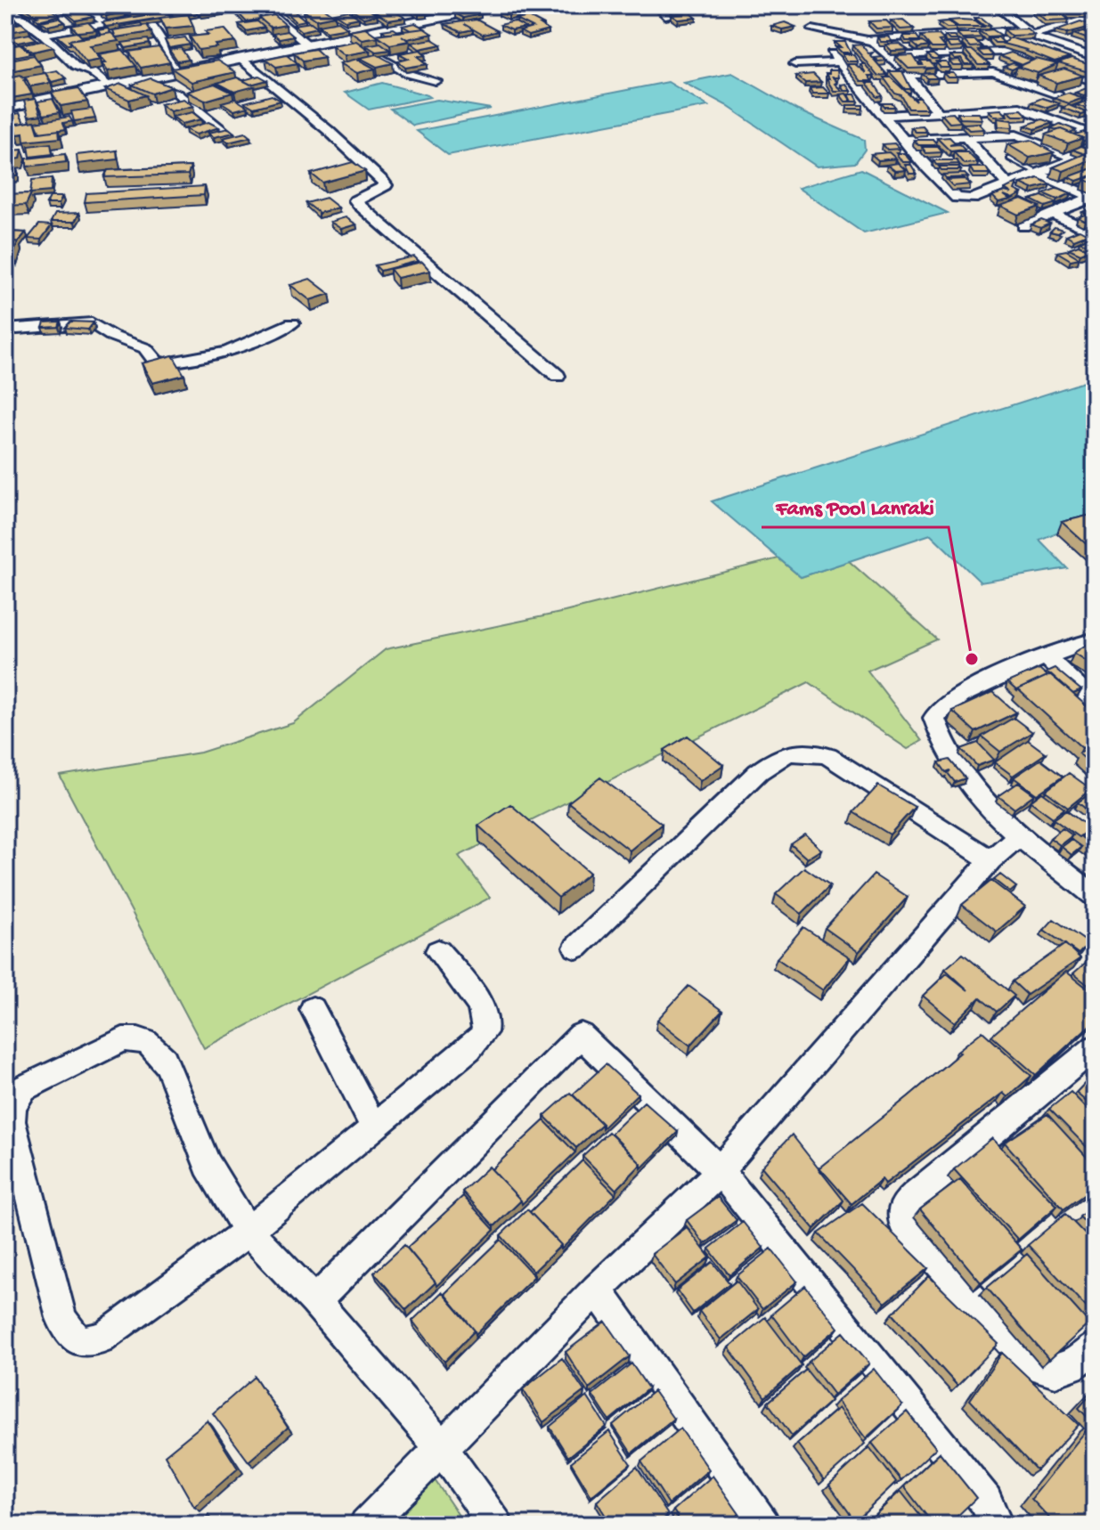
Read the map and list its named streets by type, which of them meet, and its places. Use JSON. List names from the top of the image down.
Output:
{
  "places": ["Fams Pool Lanraki"]
}
